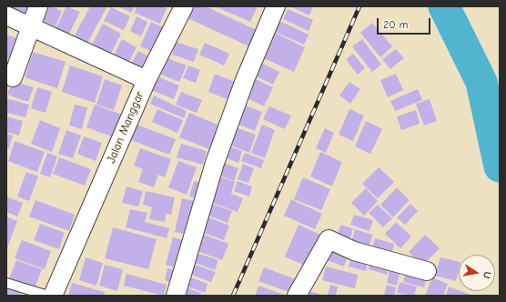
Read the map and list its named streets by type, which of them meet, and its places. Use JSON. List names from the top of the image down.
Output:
{
  "streets": {
    "street": ["Jalan Manggar"]
  },
  "scale_bar": "20 m",
  "north": "right"
}
